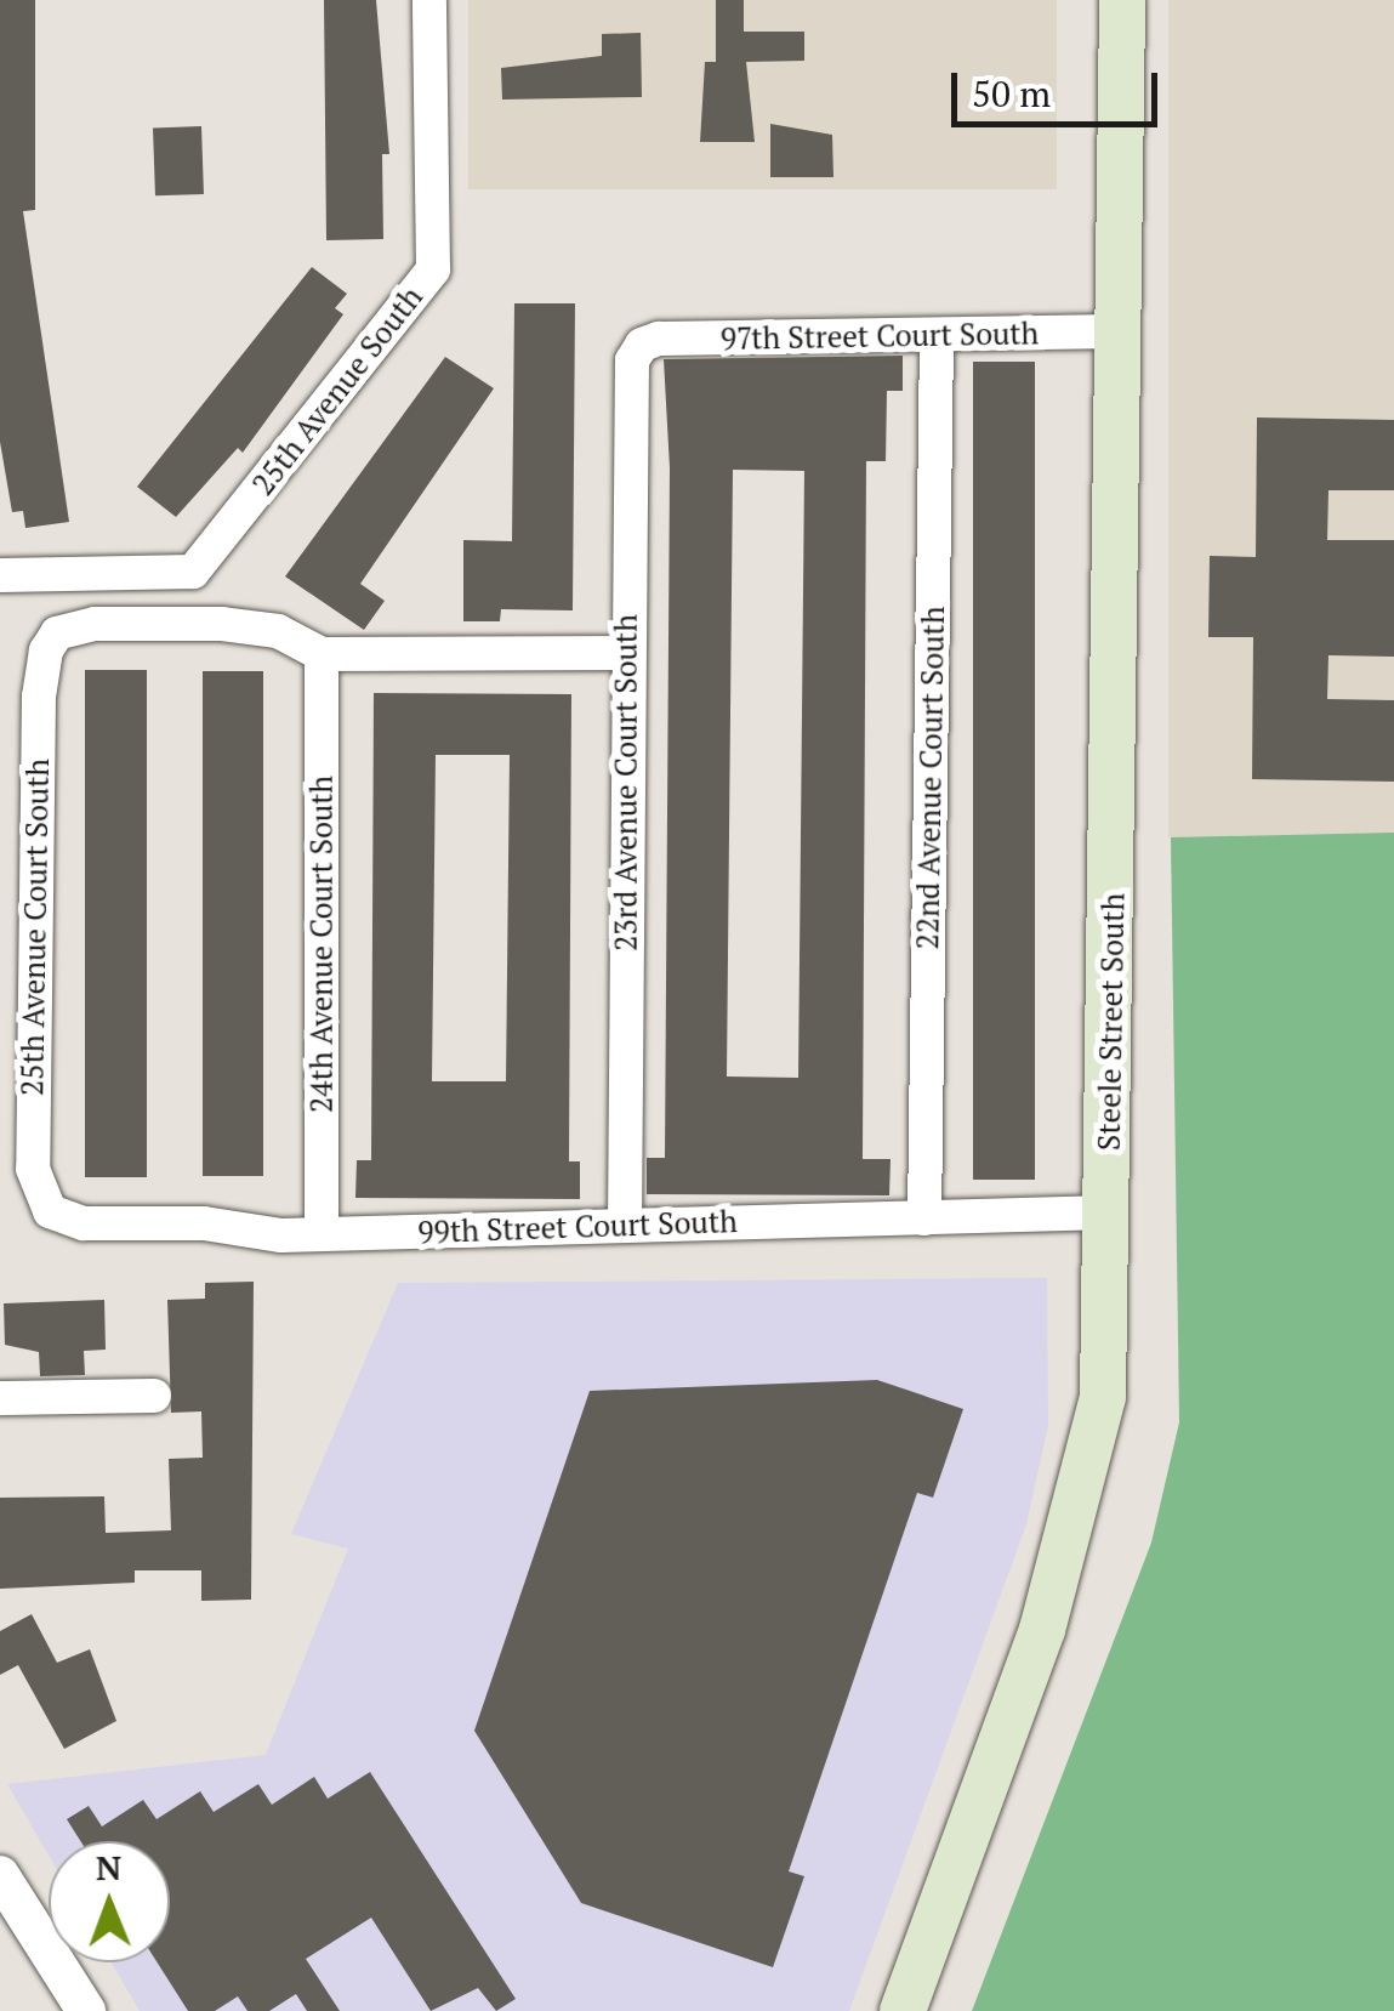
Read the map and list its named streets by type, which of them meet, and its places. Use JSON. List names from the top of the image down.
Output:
{
  "streets": {
    "main road": ["Steele Street South"],
    "street": [
      "97th Street Court South",
      "25th Avenue South",
      "22nd Avenue Court South",
      "23rd Avenue Court South",
      "25th Avenue Court South",
      "24th Avenue Court South",
      "99th Street Court South"
    ]
  },
  "crossings": [
    ["97th Street Court South", "22nd Avenue Court South"],
    ["97th Street Court South", "23rd Avenue Court South"],
    ["97th Street Court South", "Steele Street South"],
    ["22nd Avenue Court South", "99th Street Court South"],
    ["23rd Avenue Court South", "99th Street Court South"],
    ["25th Avenue Court South", "24th Avenue Court South"],
    ["25th Avenue Court South", "99th Street Court South"],
    ["24th Avenue Court South", "99th Street Court South"],
    ["Steele Street South", "99th Street Court South"]
  ],
  "scale_bar": "50 m",
  "north": "top"
}
